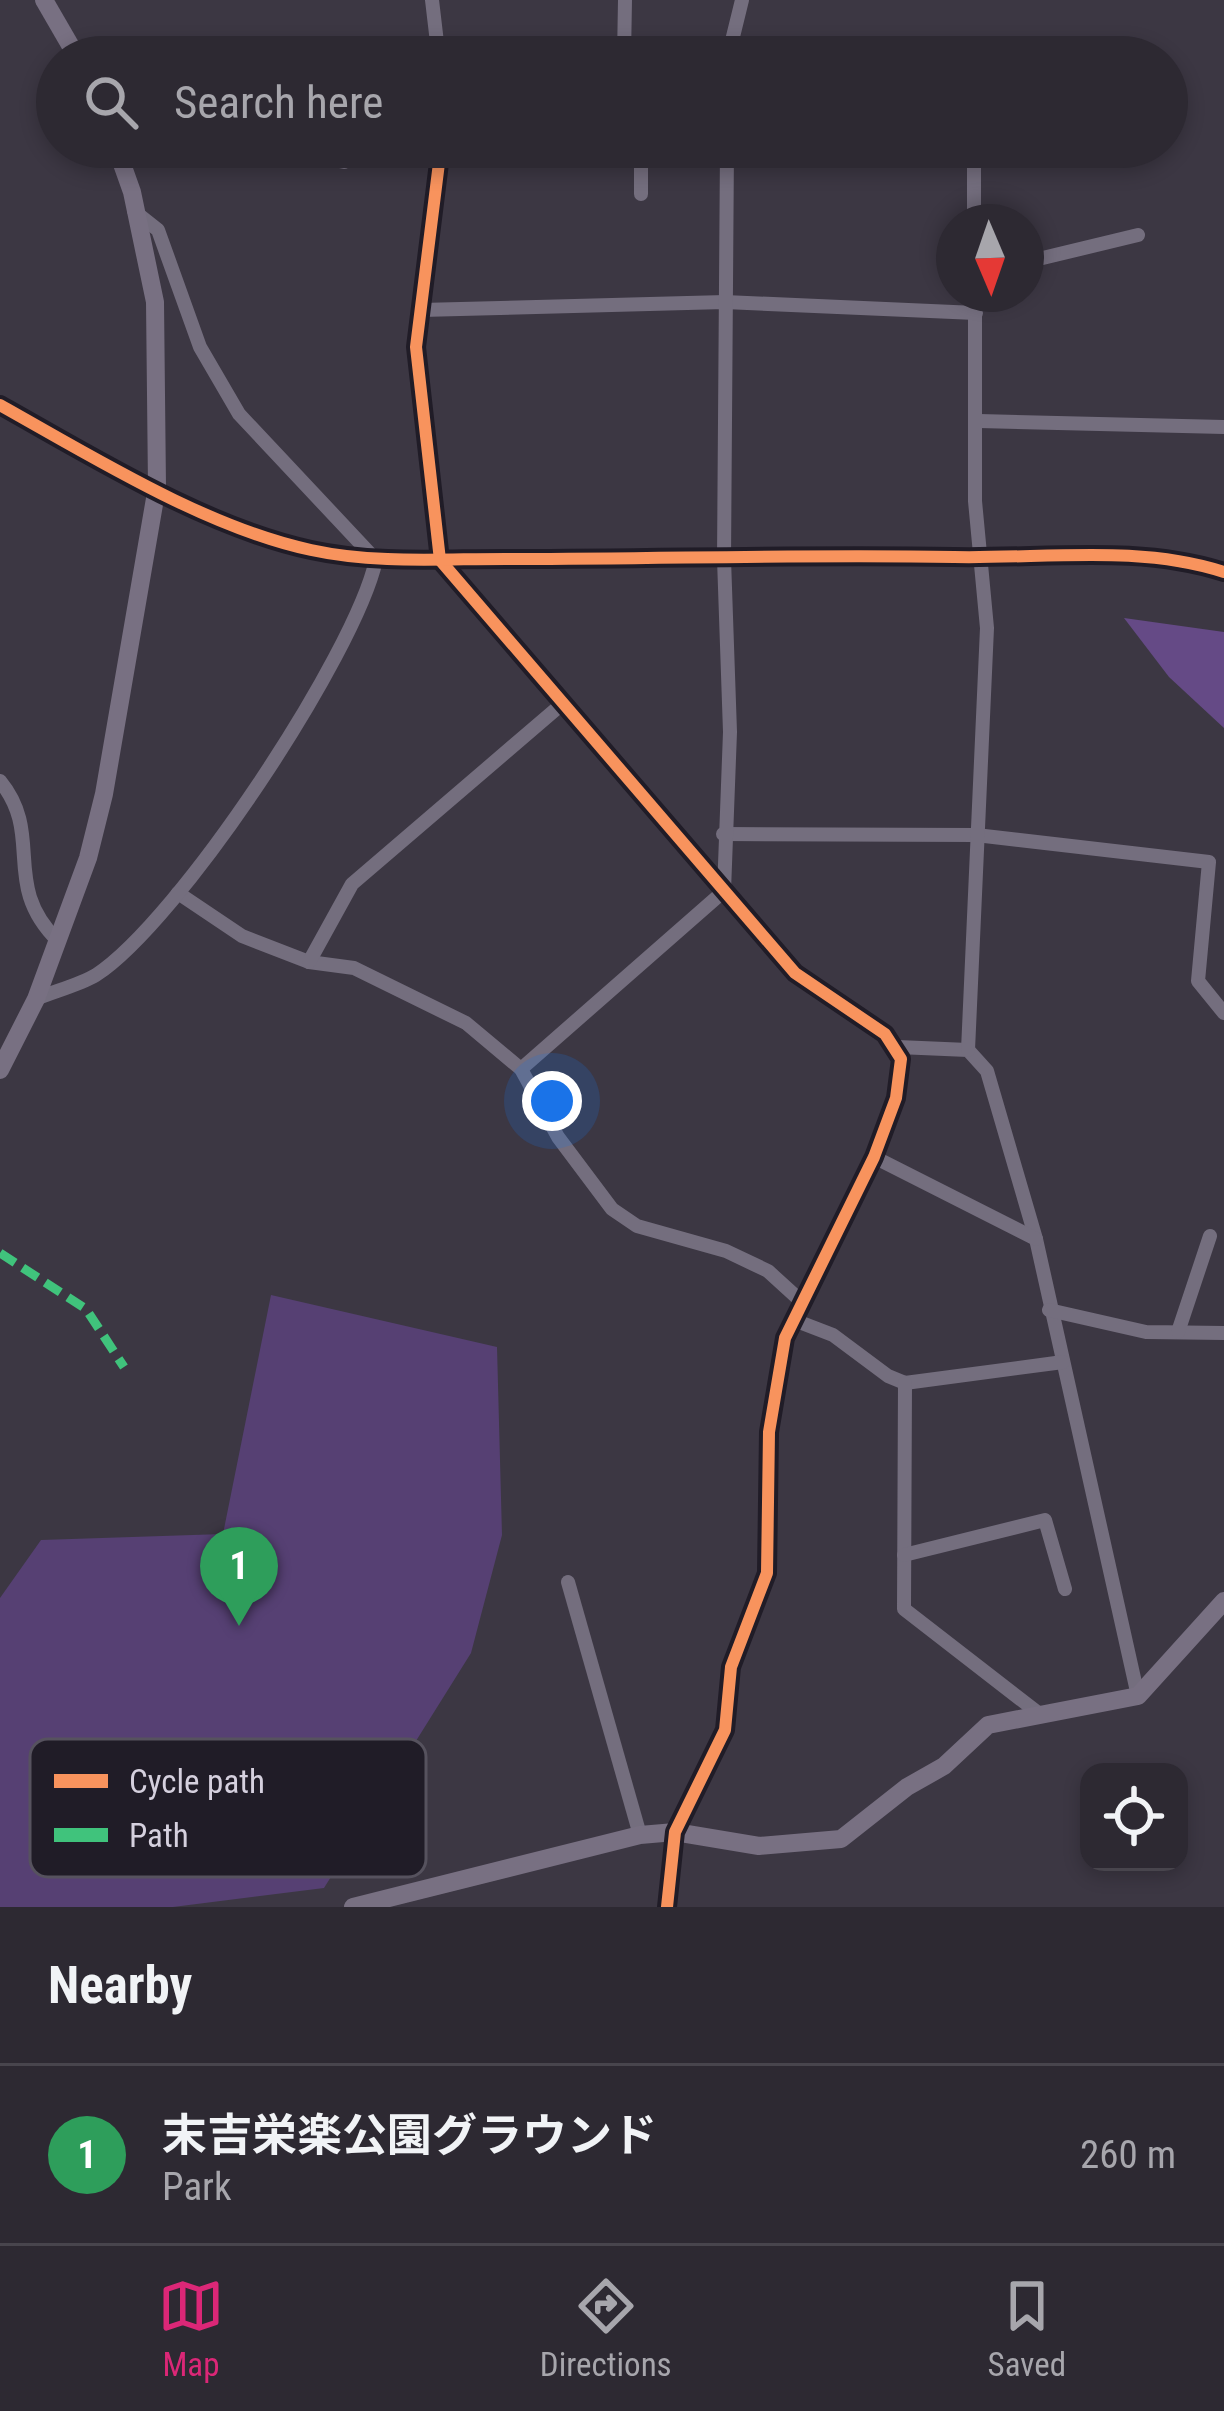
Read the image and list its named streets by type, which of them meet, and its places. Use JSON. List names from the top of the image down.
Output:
{
  "legend": ["Cycle path", "Path"],
  "north": "bottom",
  "page": {
    "search": "Search here",
    "pins": "1",
    "heading": "Nearby",
    "list": [
      {
        "mark": "1",
        "name": "末吉栄楽公園グラウンド",
        "note": "Park",
        "value": "260 m"
      }
    ],
    "nav": ["Map", "Directions", "Saved"]
  }
}
